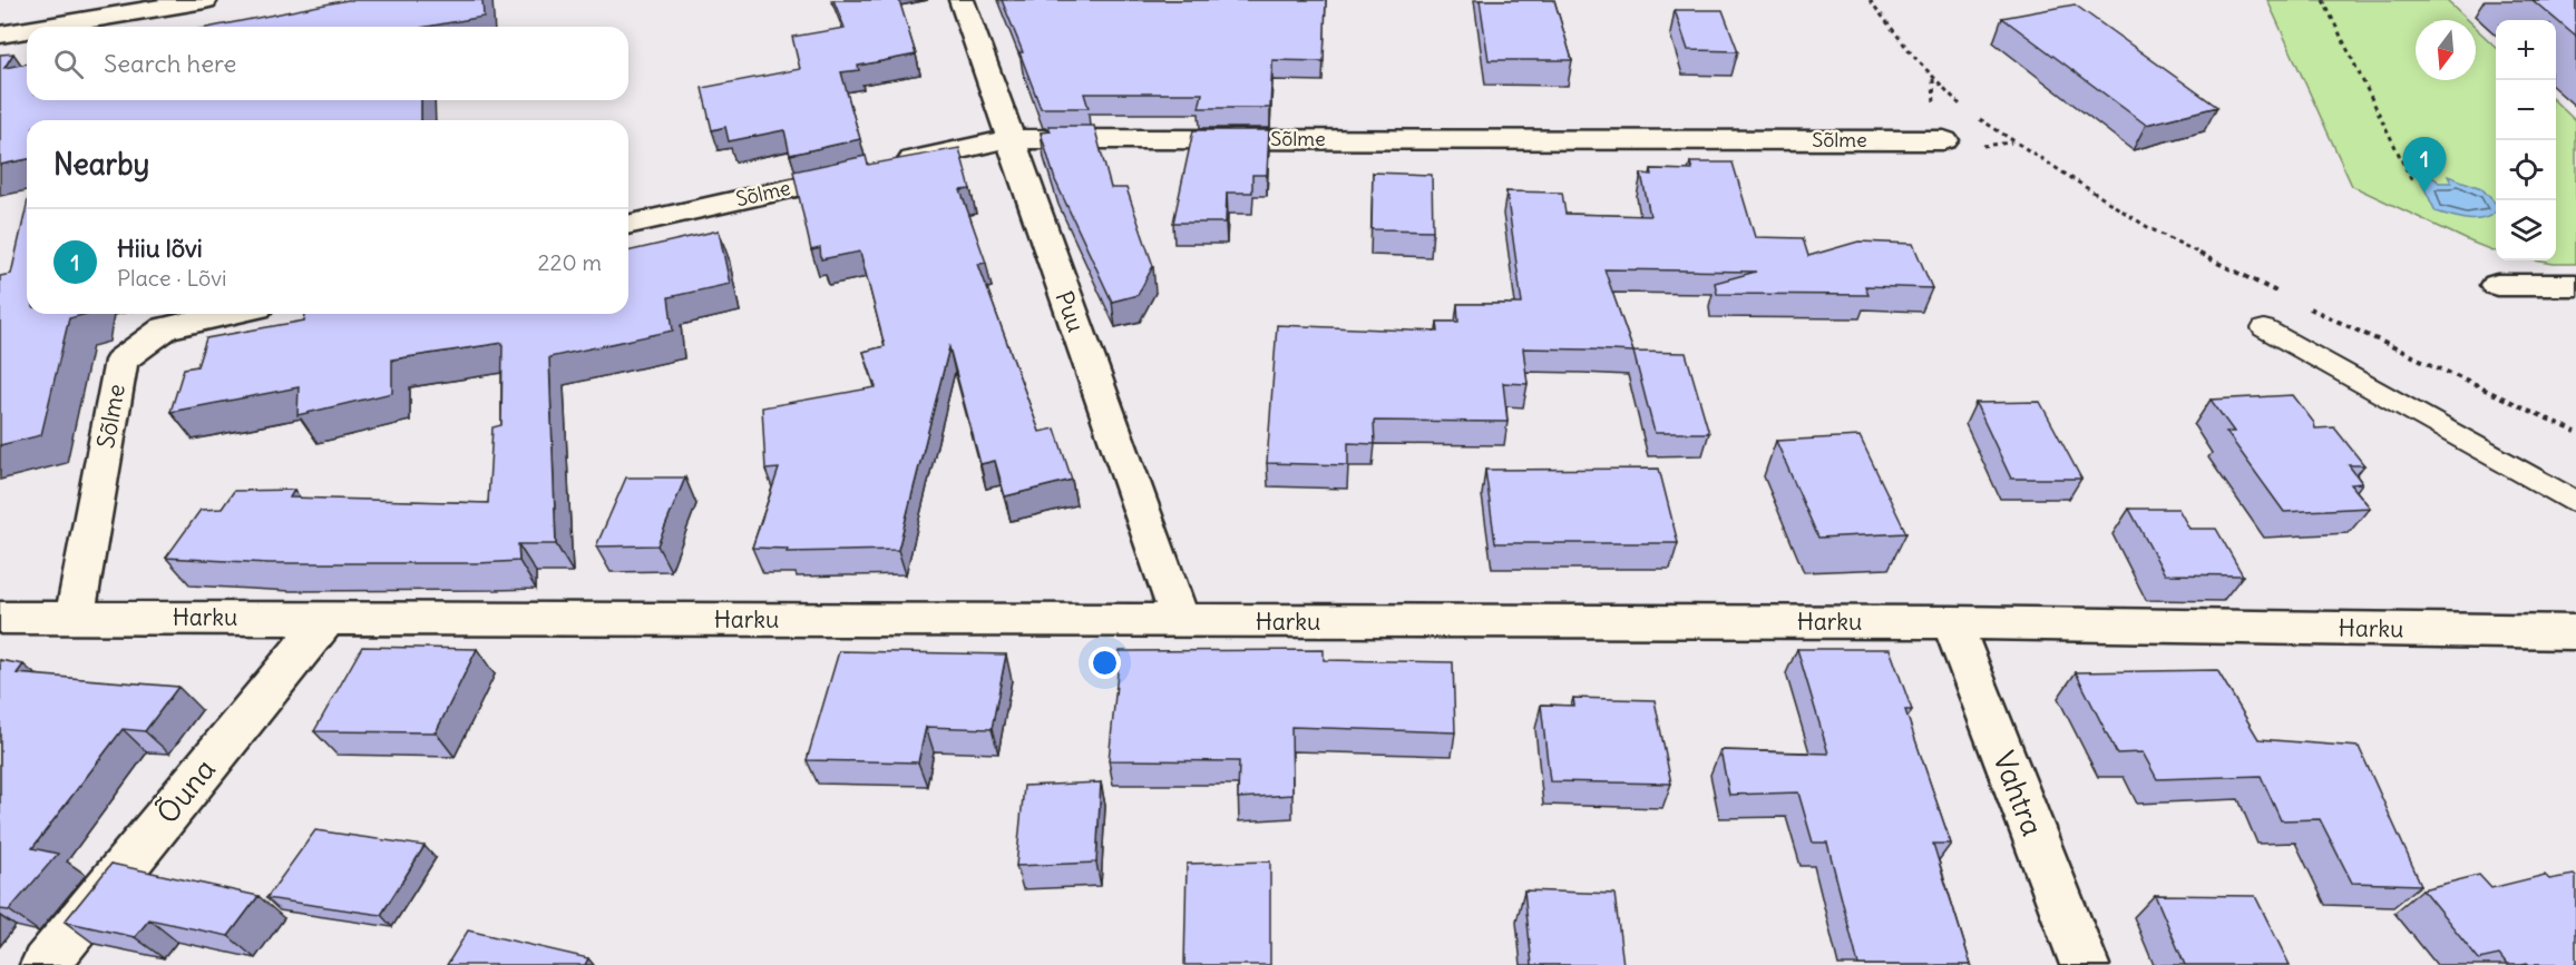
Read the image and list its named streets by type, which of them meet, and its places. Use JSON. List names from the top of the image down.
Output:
{
  "streets": {
    "street": [
      "Sõlme",
      "Puu",
      "Harku",
      "Õuna",
      "Vahtra"
    ]
  },
  "crossings": [
    ["Sõlme", "Puu"],
    ["Sõlme", "Harku"],
    ["Puu", "Harku"],
    ["Harku", "Õuna"],
    ["Harku", "Vahtra"]
  ],
  "north": "bottom",
  "page": {
    "map_buttons": ["+", "−"],
    "search": "Search here",
    "heading": "Nearby",
    "pins": "1",
    "list": [
      {
        "mark": "1",
        "name": "Hiiu lõvi",
        "note": "Place · Lõvi",
        "value": "220 m"
      }
    ]
  }
}
